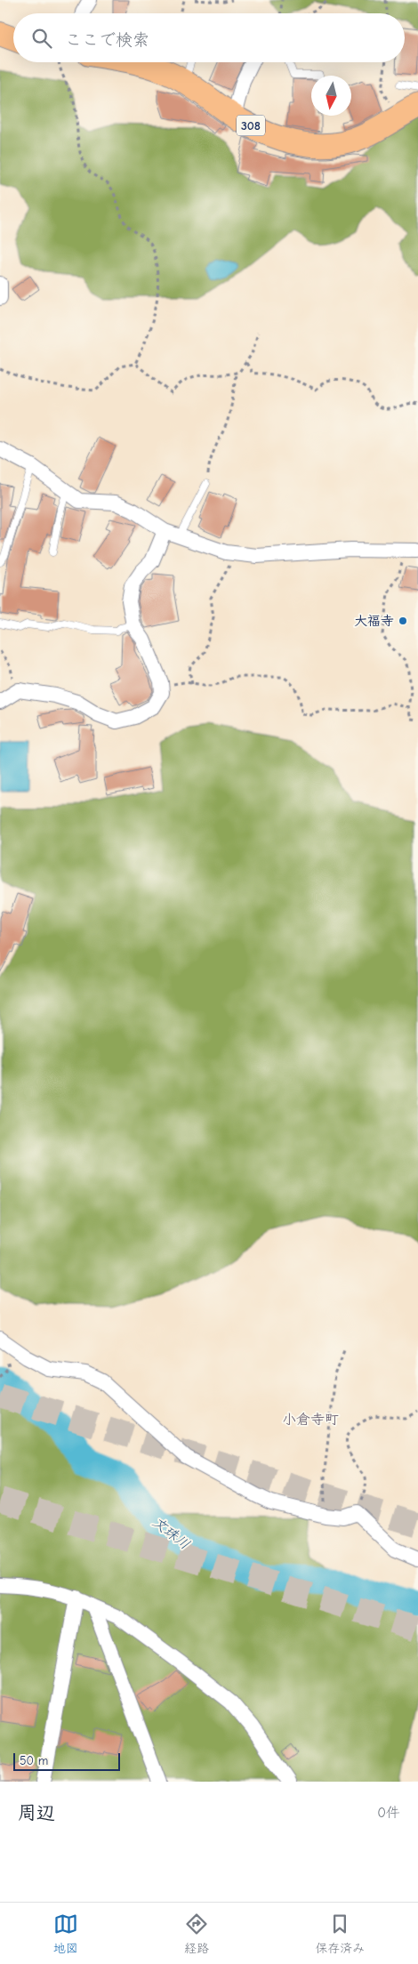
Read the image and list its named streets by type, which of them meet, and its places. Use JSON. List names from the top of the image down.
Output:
{
  "streets": {
    "highway": ["308"]
  },
  "districts": ["小倉寺町"],
  "water": ["文珠川"],
  "places": ["大福寺"],
  "scale_bar": "50 m",
  "north": "bottom",
  "page": {
    "search": "ここで検索",
    "scale": "50 m",
    "heading": ["周辺", "0件"],
    "nav": ["地図", "経路", "保存済み"]
  }
}
